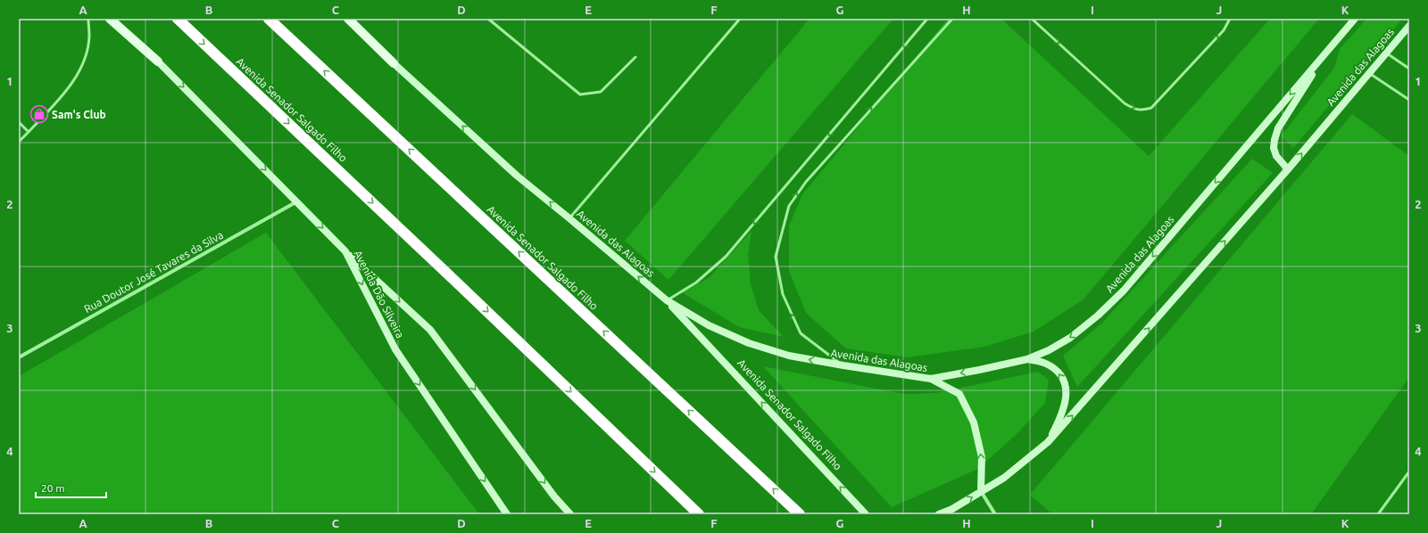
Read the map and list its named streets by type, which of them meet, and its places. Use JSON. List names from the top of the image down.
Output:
{
  "streets": {
    "highway": ["Avenida Senador Salgado Filho"],
    "main road": ["Avenida das Alagoas", "Avenida Dão Silveira"],
    "street": ["Rua Doutor José Tavares da Silva"]
  },
  "crossings": [
    ["Avenida das Alagoas", "Avenida Senador Salgado Filho"],
    ["Rua Doutor José Tavares da Silva", "Avenida Dão Silveira"]
  ],
  "places": {
    "shop": ["Sam's Club"]
  },
  "scale_bar": "20 m",
  "grid": {
    "columns": [
      "A",
      "B",
      "C",
      "D",
      "E",
      "F",
      "G",
      "H",
      "I",
      "J",
      "K"
    ],
    "rows": [
      "1",
      "2",
      "3",
      "4"
    ]
  }
}
